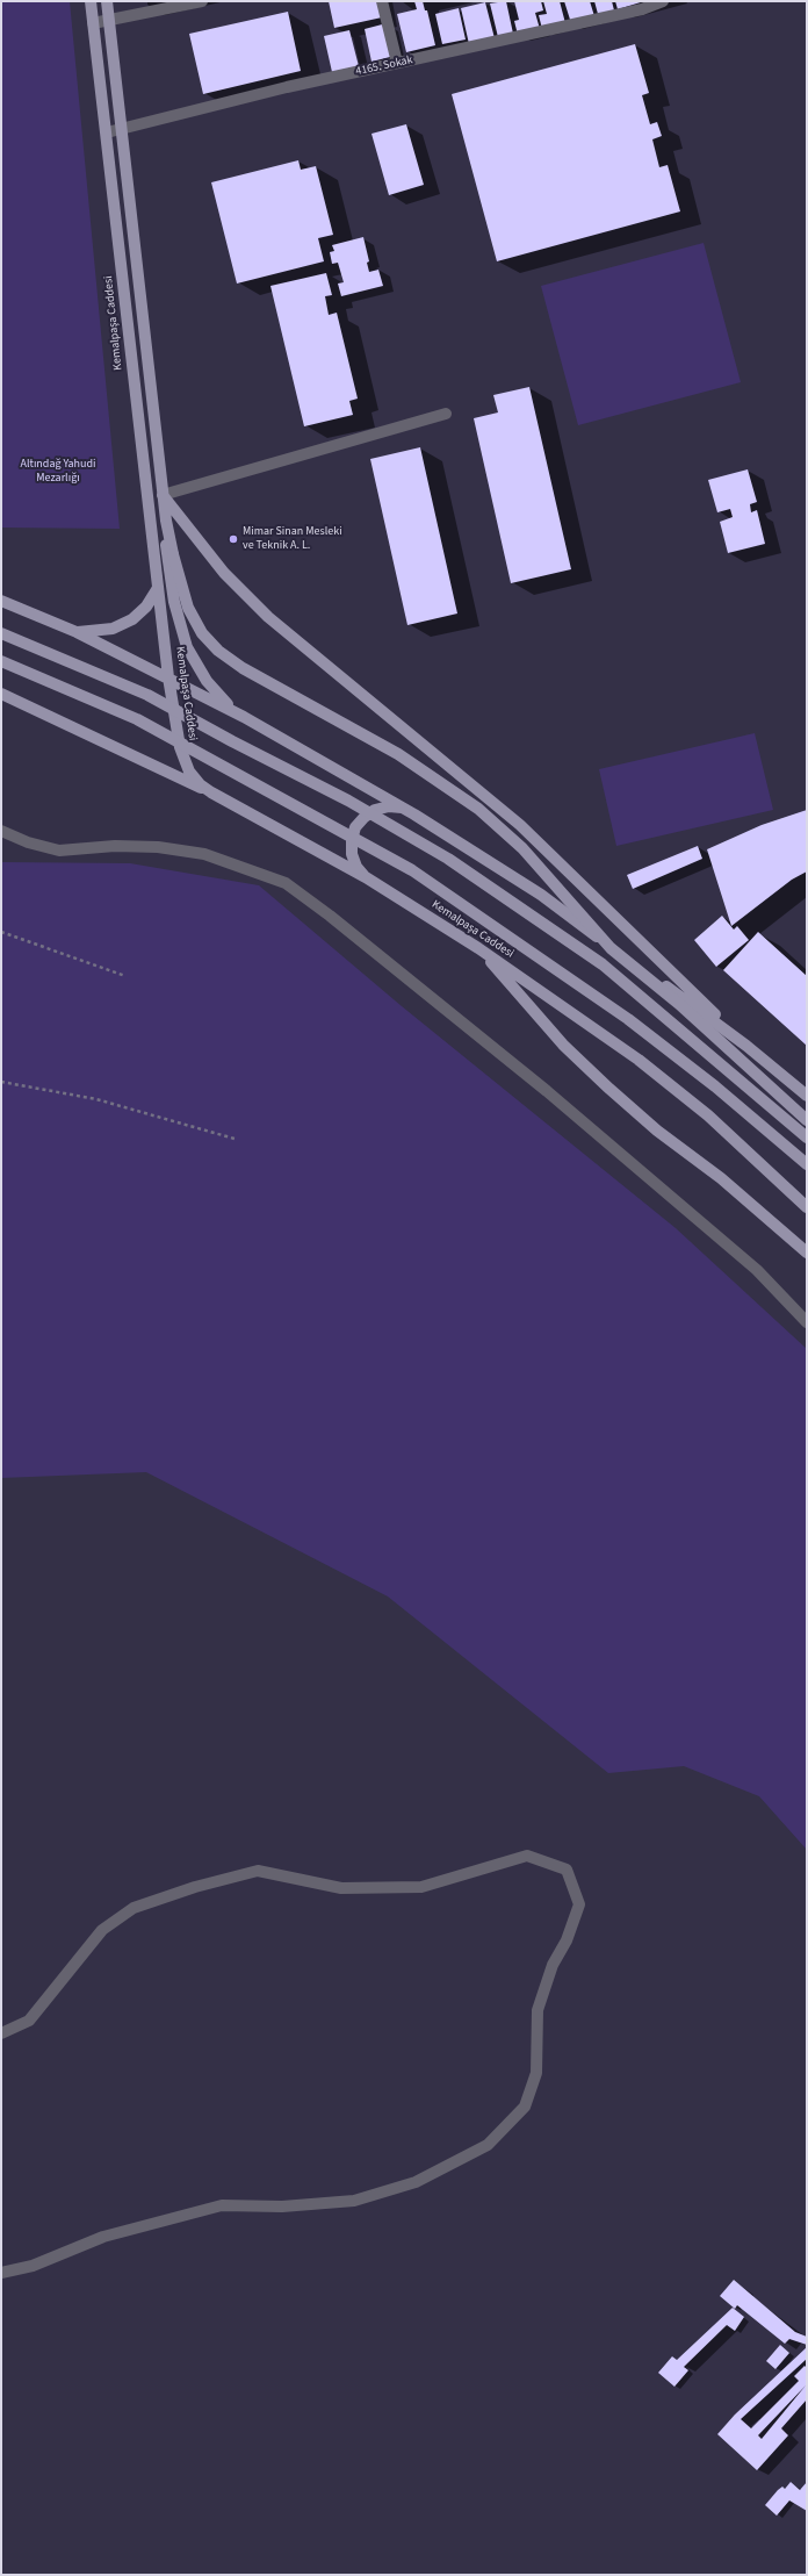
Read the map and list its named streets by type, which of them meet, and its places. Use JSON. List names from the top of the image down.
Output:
{
  "streets": {
    "main road": ["Kemalpaşa Caddesi"],
    "street": ["4165. Sokak"]
  },
  "crossings": [
    ["4165. Sokak", "Kemalpaşa Caddesi"]
  ],
  "parks": ["Altındağ Yahudi Mezarlığı"],
  "places": ["Mimar Sinan Mesleki ve Teknik A. L."]
}
